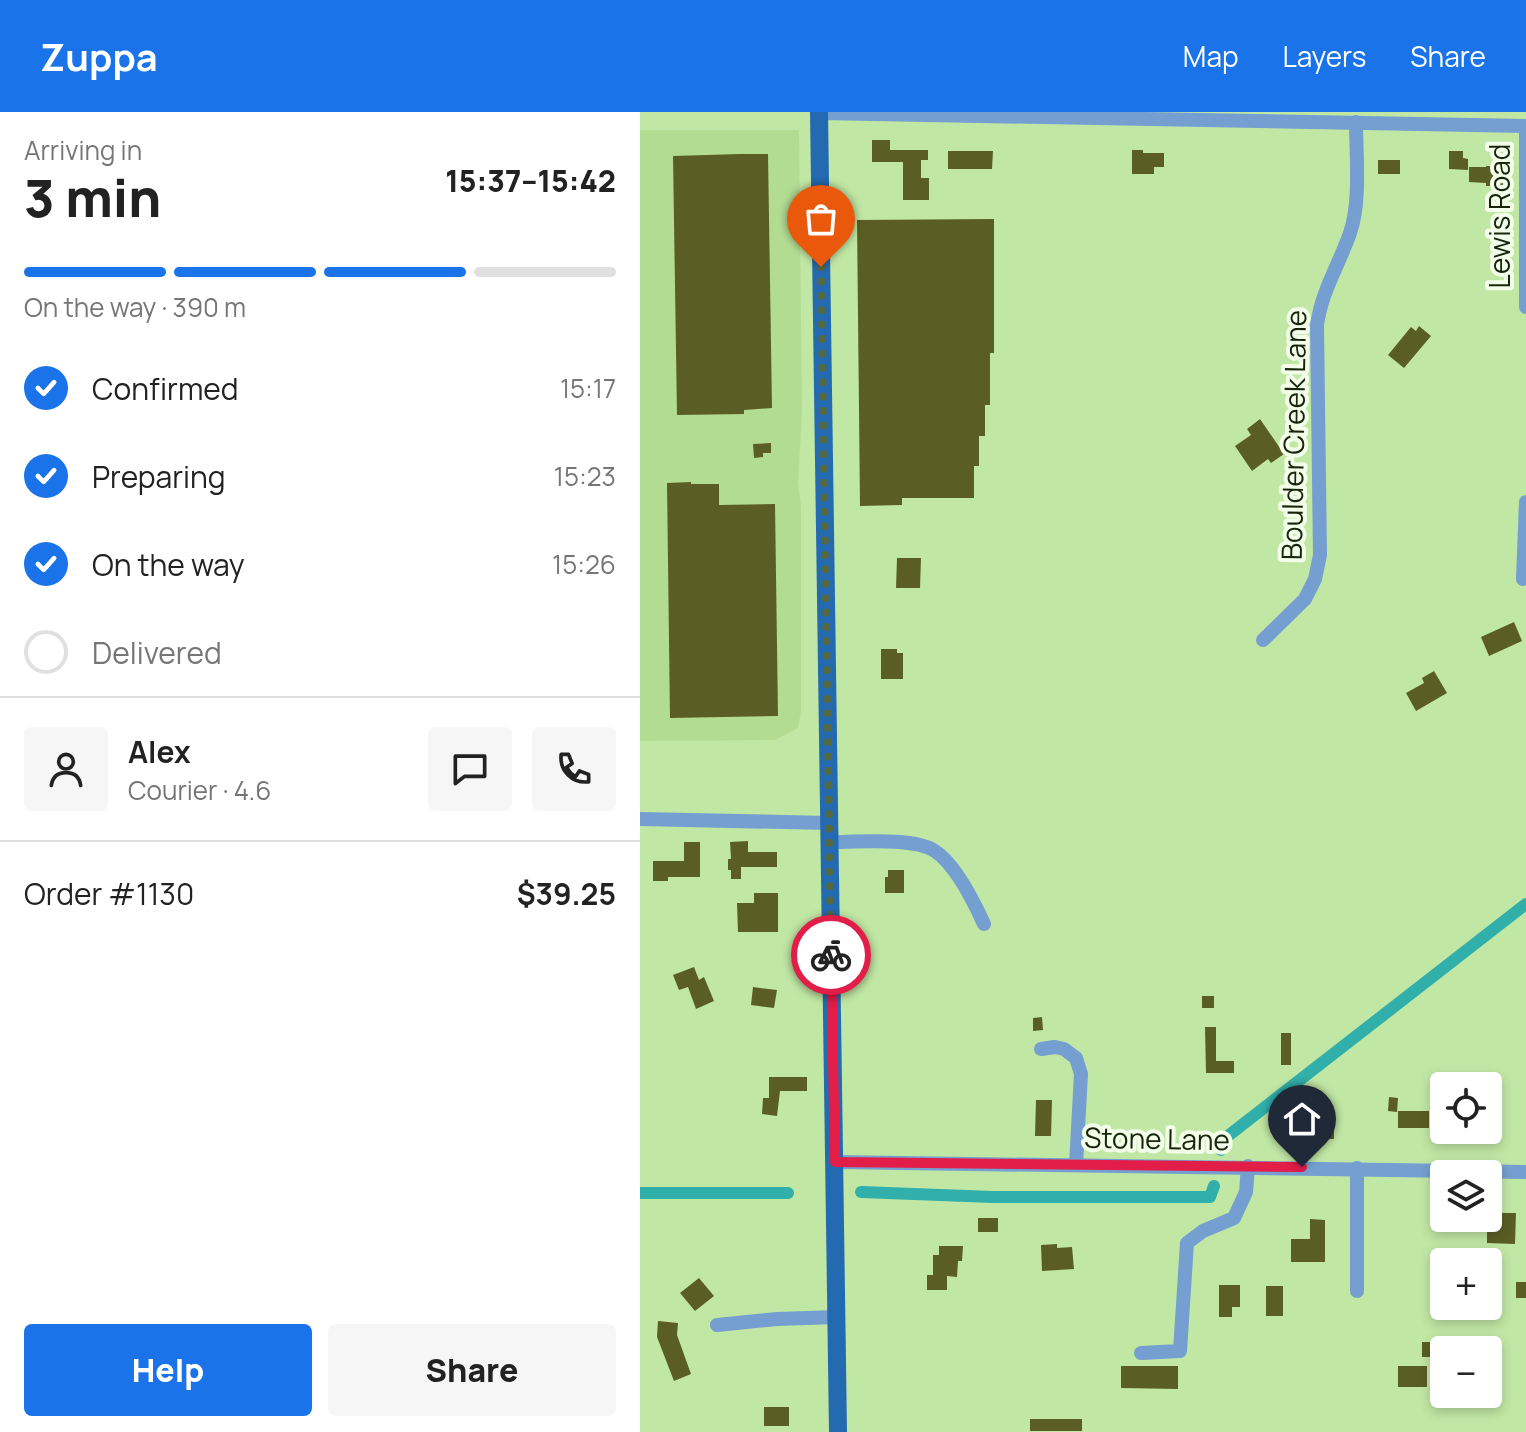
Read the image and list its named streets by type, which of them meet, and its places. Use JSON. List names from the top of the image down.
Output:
{
  "streets": {
    "street": ["Lewis Road", "Boulder Creek Lane", "Stone Lane"]
  },
  "page": {
    "header": "Zuppa",
    "nav": ["Map", "Layers", "Share"],
    "heading": ["3 min", "Arriving in", "15:37–15:42"],
    "panel": [
      "Alex",
      "Courier · 4.6",
      "Order #1130",
      "$39.25"
    ],
    "bar": "On the way · 390 m",
    "list": [
      ["Confirmed", "15:17"],
      ["Preparing", "15:23"],
      ["On the way", "15:26"],
      "Delivered"
    ],
    "map_buttons": ["+", "−"],
    "buttons": ["Help", "Share"]
  }
}
